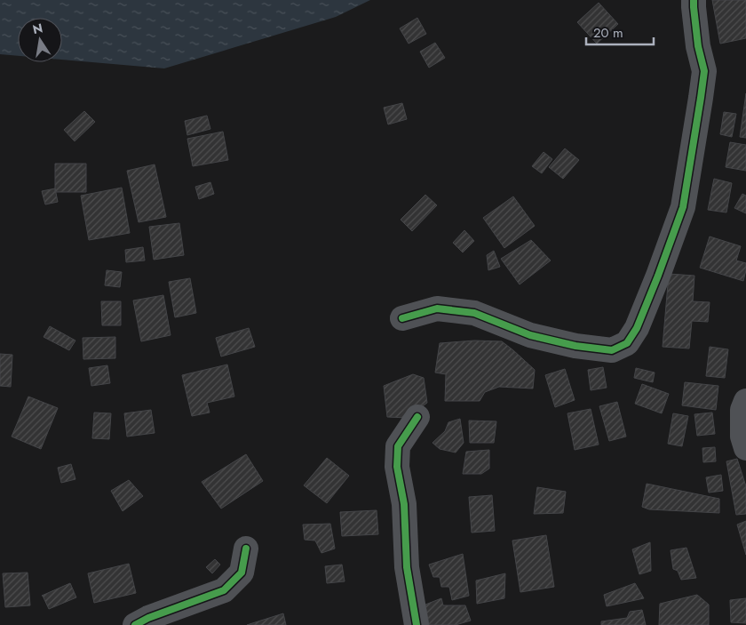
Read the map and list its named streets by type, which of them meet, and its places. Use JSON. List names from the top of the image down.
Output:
{
  "scale_bar": "20 m",
  "north": "top"
}
